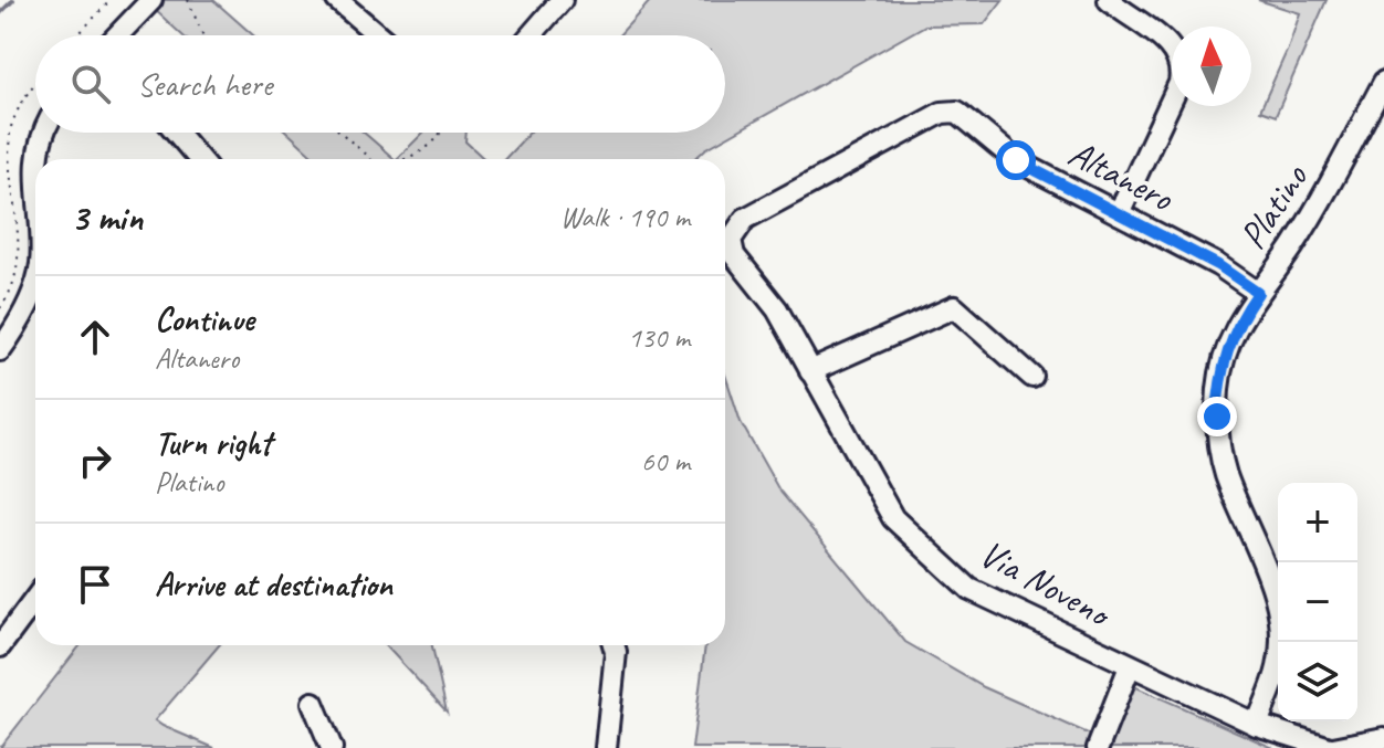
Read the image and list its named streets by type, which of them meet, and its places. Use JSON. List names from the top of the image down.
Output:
{
  "streets": {
    "street": ["Altanero", "Platino", "Via Noveno"]
  },
  "crossings": [
    ["Altanero", "Platino"],
    ["Altanero", "Via Noveno"],
    ["Platino", "Via Noveno"]
  ],
  "north": "top",
  "page": {
    "search": "Search here",
    "heading": ["3 min", "Walk · 190 m"],
    "list": [
      ["Continue", "Altanero", "130 m"],
      ["Turn right", "Platino", "60 m"],
      "Arrive at destination"
    ],
    "map_buttons": ["+", "−"]
  }
}
